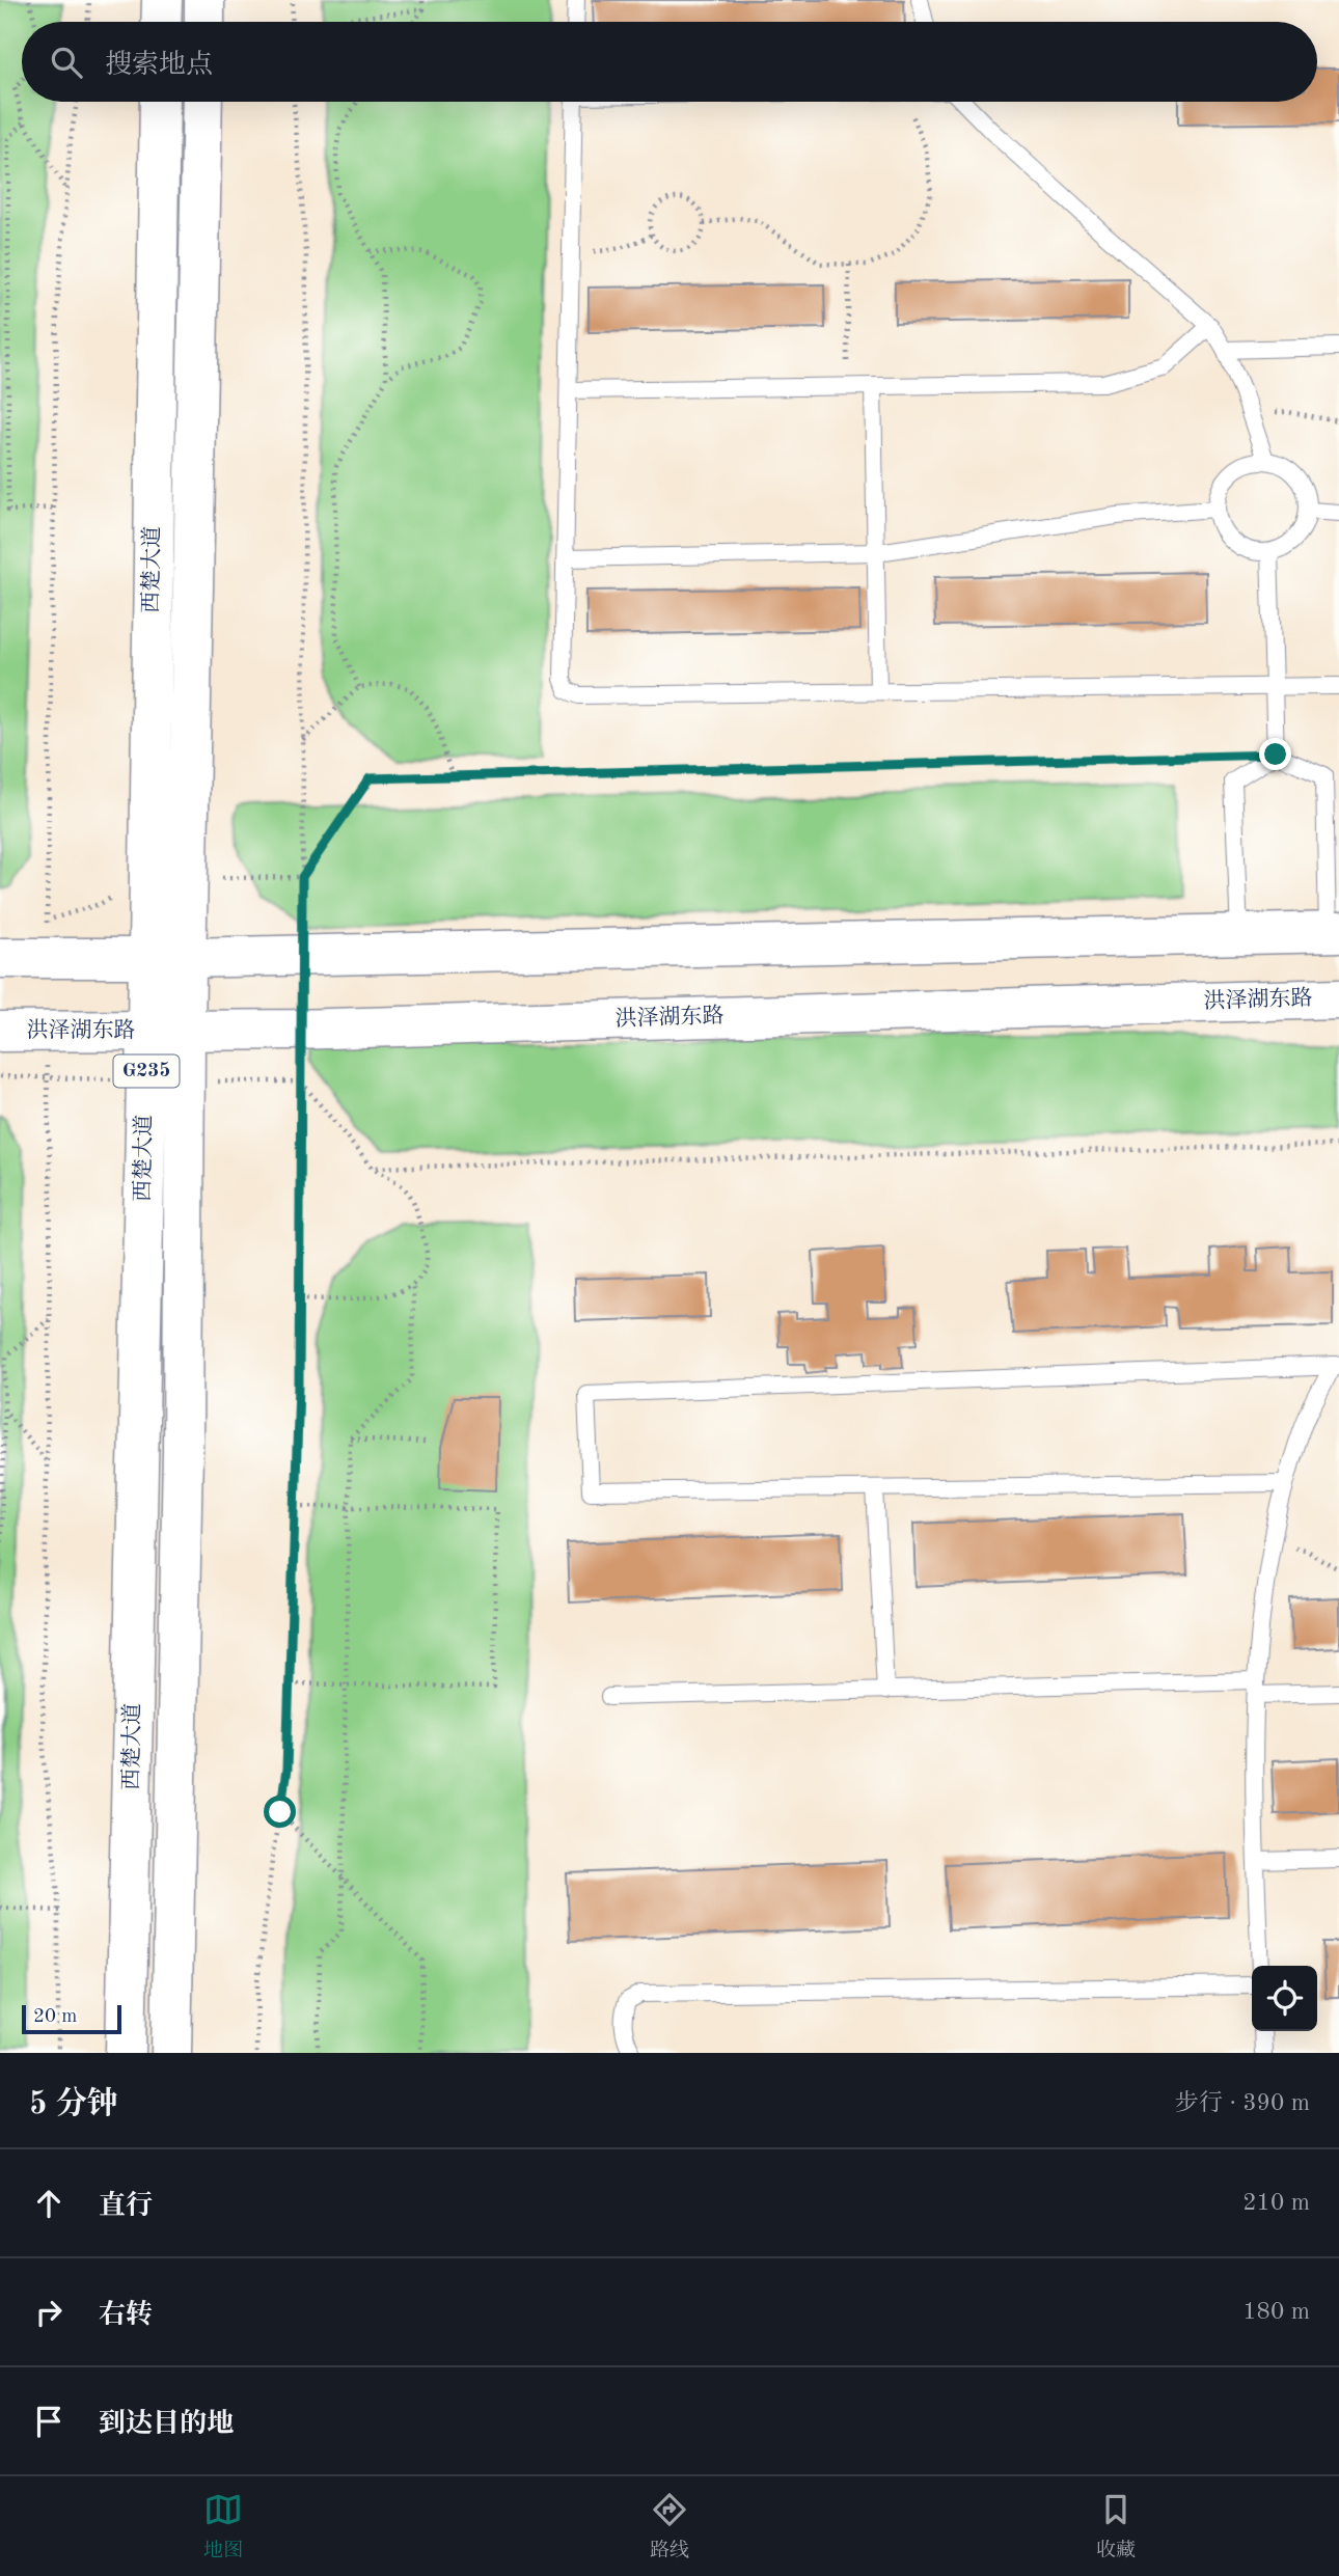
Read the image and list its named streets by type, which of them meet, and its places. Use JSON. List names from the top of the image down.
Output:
{
  "streets": {
    "main road": ["西楚大道", "洪泽湖东路", "G235"]
  },
  "crossings": [
    ["西楚大道", "洪泽湖东路"]
  ],
  "scale_bar": "20 m",
  "page": {
    "search": "搜索地点",
    "scale": "20 m",
    "heading": ["5 分钟", "步行 · 390 m"],
    "list": [
      ["直行", "210 m"],
      ["右转", "180 m"],
      "到达目的地"
    ],
    "nav": ["地图", "路线", "收藏"]
  }
}
